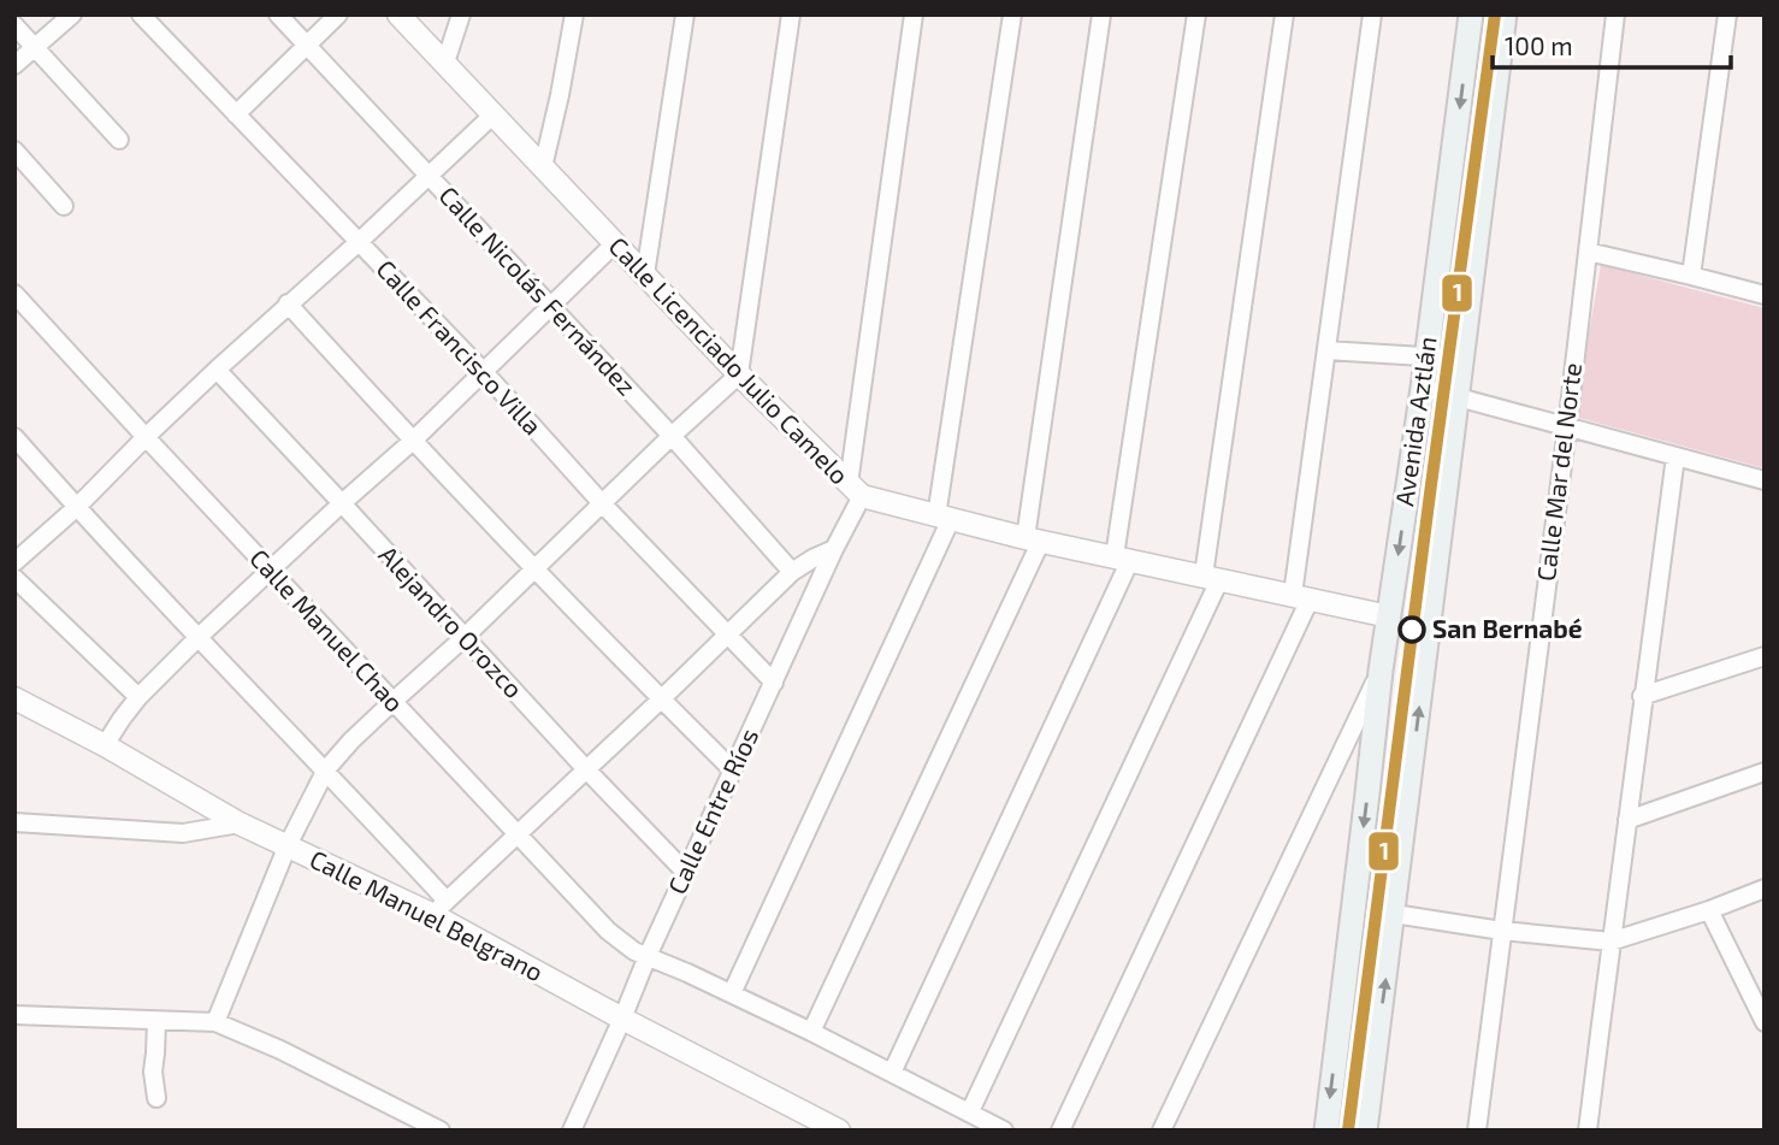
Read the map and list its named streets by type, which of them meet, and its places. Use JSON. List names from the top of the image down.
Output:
{
  "streets": {
    "main road": ["Avenida Aztlán"],
    "street": [
      "Calle Nicolás Fernández",
      "Calle Francisco Villa",
      "Calle Licenciado Julio Camelo",
      "Calle Mar del Norte",
      "Alejandro Orozco",
      "Calle Manuel Chao",
      "Calle Entre Ríos",
      "Calle Manuel Belgrano"
    ]
  },
  "crossings": [
    ["Calle Francisco Villa", "Calle Entre Ríos"],
    ["Calle Licenciado Julio Camelo", "Avenida Aztlán"],
    ["Calle Licenciado Julio Camelo", "Calle Entre Ríos"],
    ["Alejandro Orozco", "Calle Entre Ríos"],
    ["Calle Manuel Chao", "Calle Entre Ríos"],
    ["Calle Entre Ríos", "Calle Manuel Belgrano"]
  ],
  "places": ["San Bernabé"],
  "lines": ["transit line 1"],
  "scale_bar": "100 m"
}
